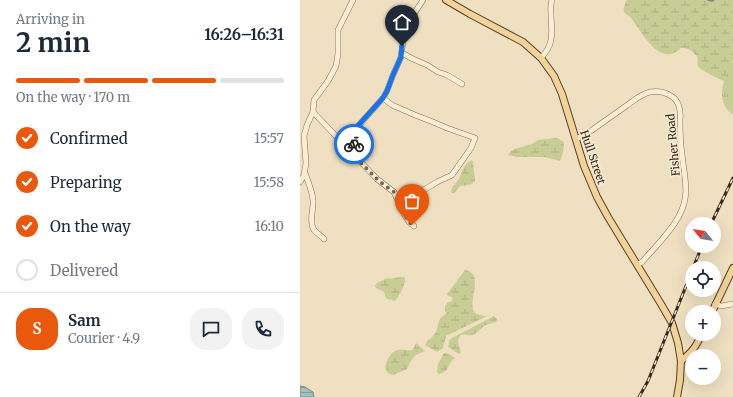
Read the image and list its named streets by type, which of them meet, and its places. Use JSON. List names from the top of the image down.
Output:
{
  "streets": {
    "main road": ["Hull Street"],
    "street": ["Fisher Road"]
  },
  "crossings": [
    ["Fisher Road", "Hull Street"]
  ],
  "north": "top left",
  "page": {
    "heading": ["2 min", "Arriving in", "16:26–16:31"],
    "panel": ["Sam", "Courier · 4.9"],
    "bar": "On the way · 170 m",
    "list": [
      ["Confirmed", "15:57"],
      ["Preparing", "15:58"],
      ["On the way", "16:10"],
      "Delivered"
    ],
    "map_buttons": ["+", "−"],
    "round": "S"
  }
}
